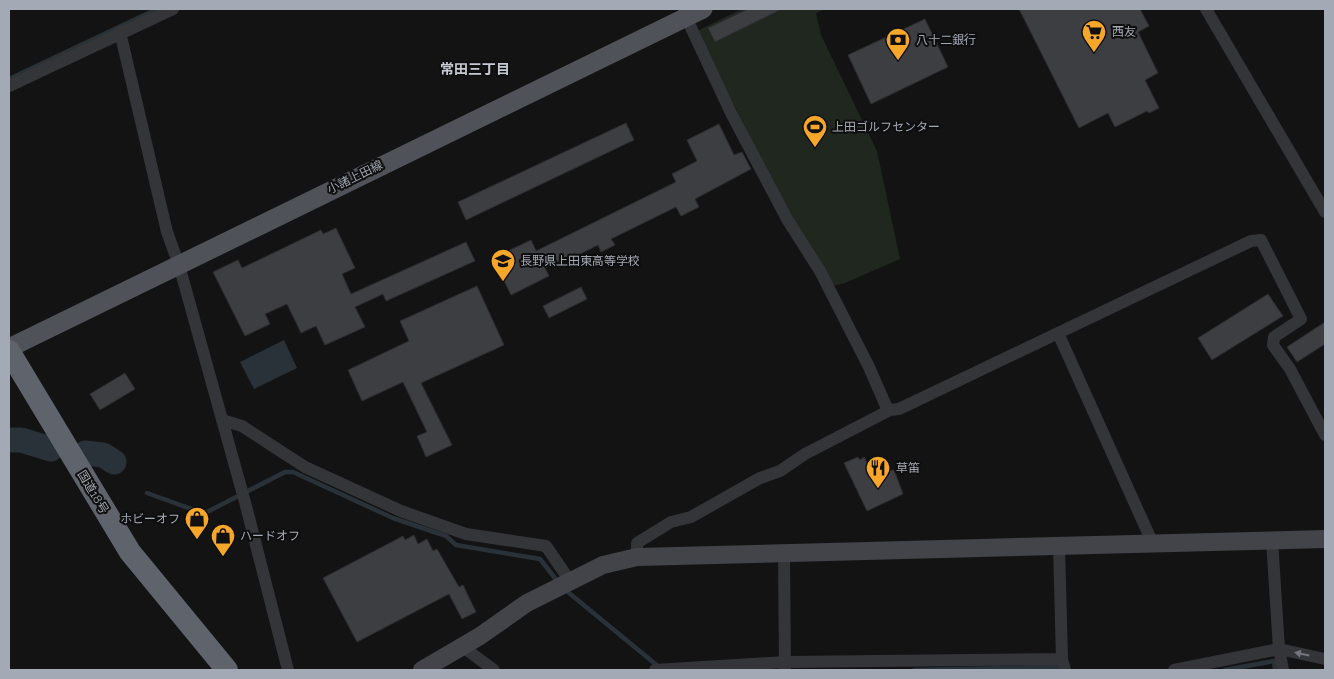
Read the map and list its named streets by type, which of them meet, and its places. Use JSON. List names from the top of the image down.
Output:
{
  "streets": {
    "highway": ["国道18号"],
    "main road": ["小諸上田線"]
  },
  "crossings": [
    ["小諸上田線", "国道18号"]
  ],
  "districts": ["常田三丁目"],
  "places": {
    "supermarket": ["西友"],
    "bank": ["八十二銀行"],
    "sports": ["上田ゴルフセンター"],
    "school or university": ["長野県上田東高等学校"],
    "restaurant": ["草笛"],
    "shop": ["ホビーオフ", "ハードオフ"]
  }
}
